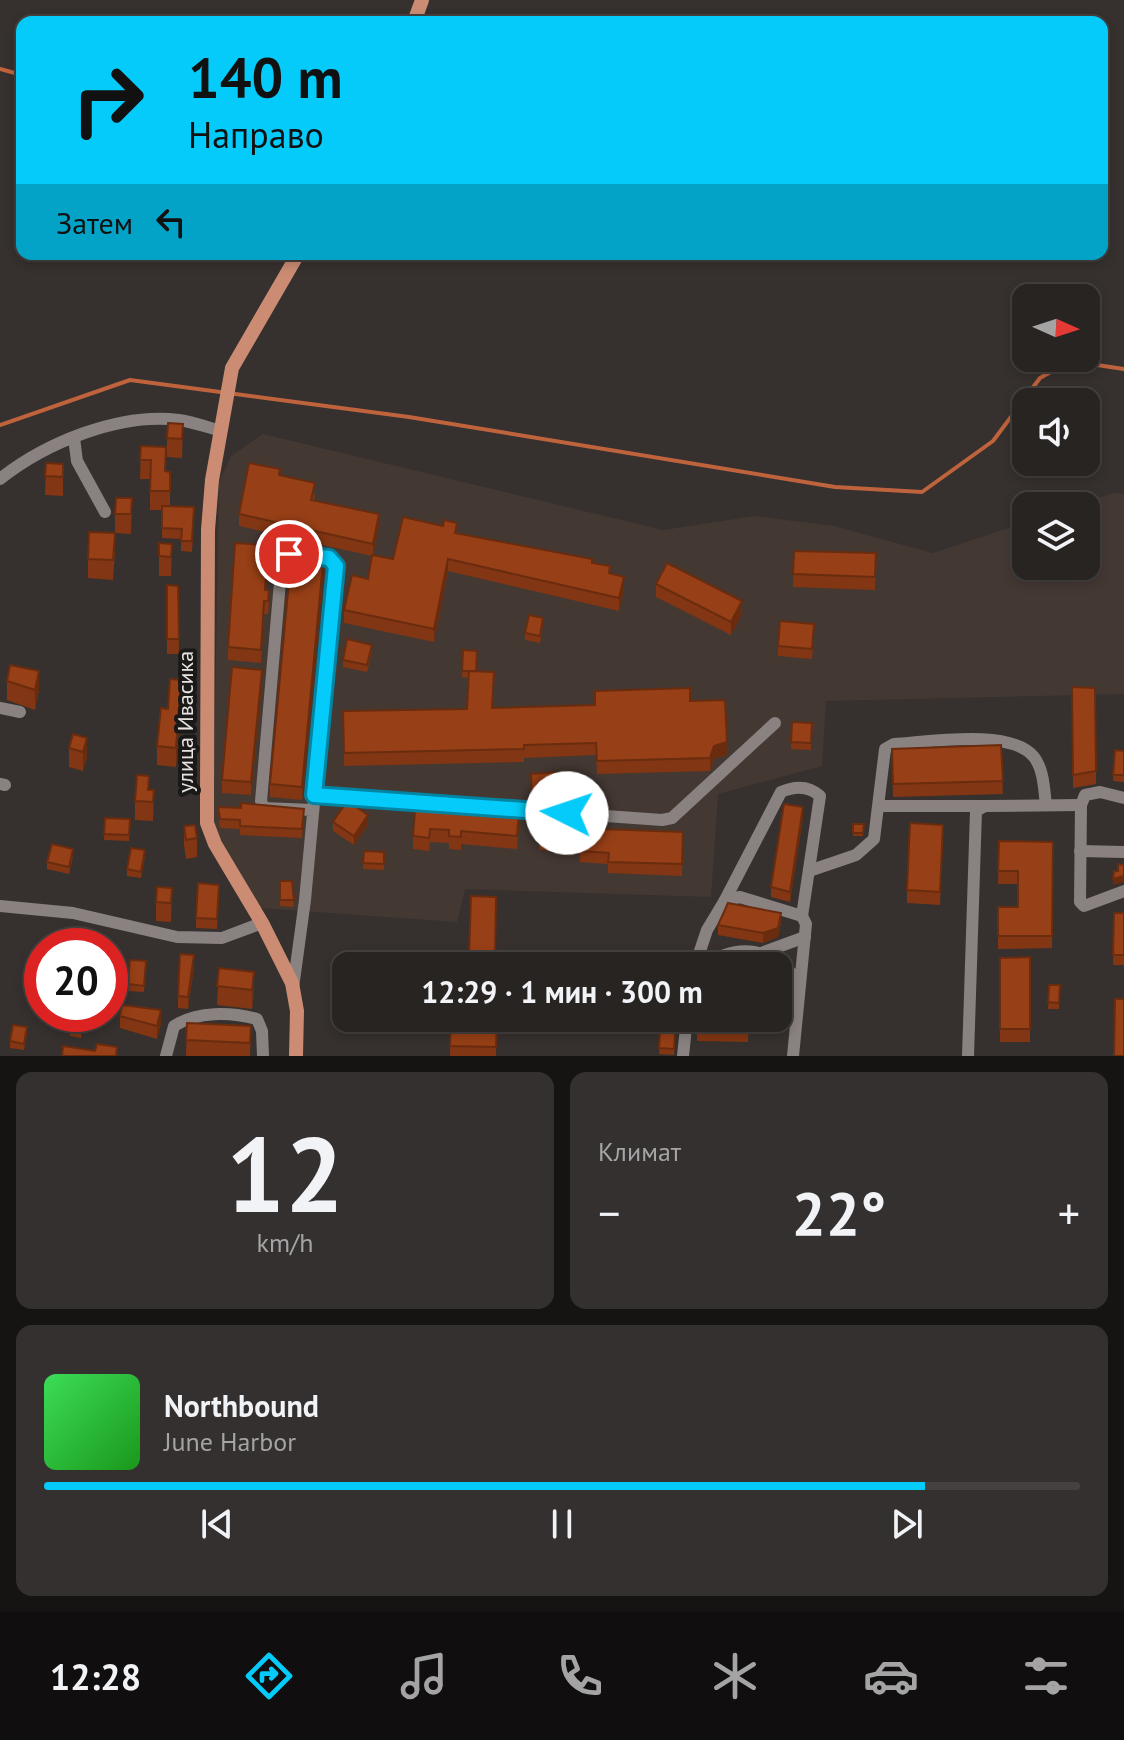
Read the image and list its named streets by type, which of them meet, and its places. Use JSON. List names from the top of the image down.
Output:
{
  "streets": {
    "main road": ["улица Ивасика"]
  },
  "north": "right",
  "page": {
    "turn": ["140 m", "Направо"],
    "then": "Затем",
    "limit": "20",
    "trip": "12:29 · 1 мин · 300 m",
    "tile": [
      ["12", "km/h"],
      "Климат"
    ],
    "heat": ["−", "22°", "+"],
    "song": ["Northbound", "June Harbor"],
    "tabs": "12:28"
  }
}
